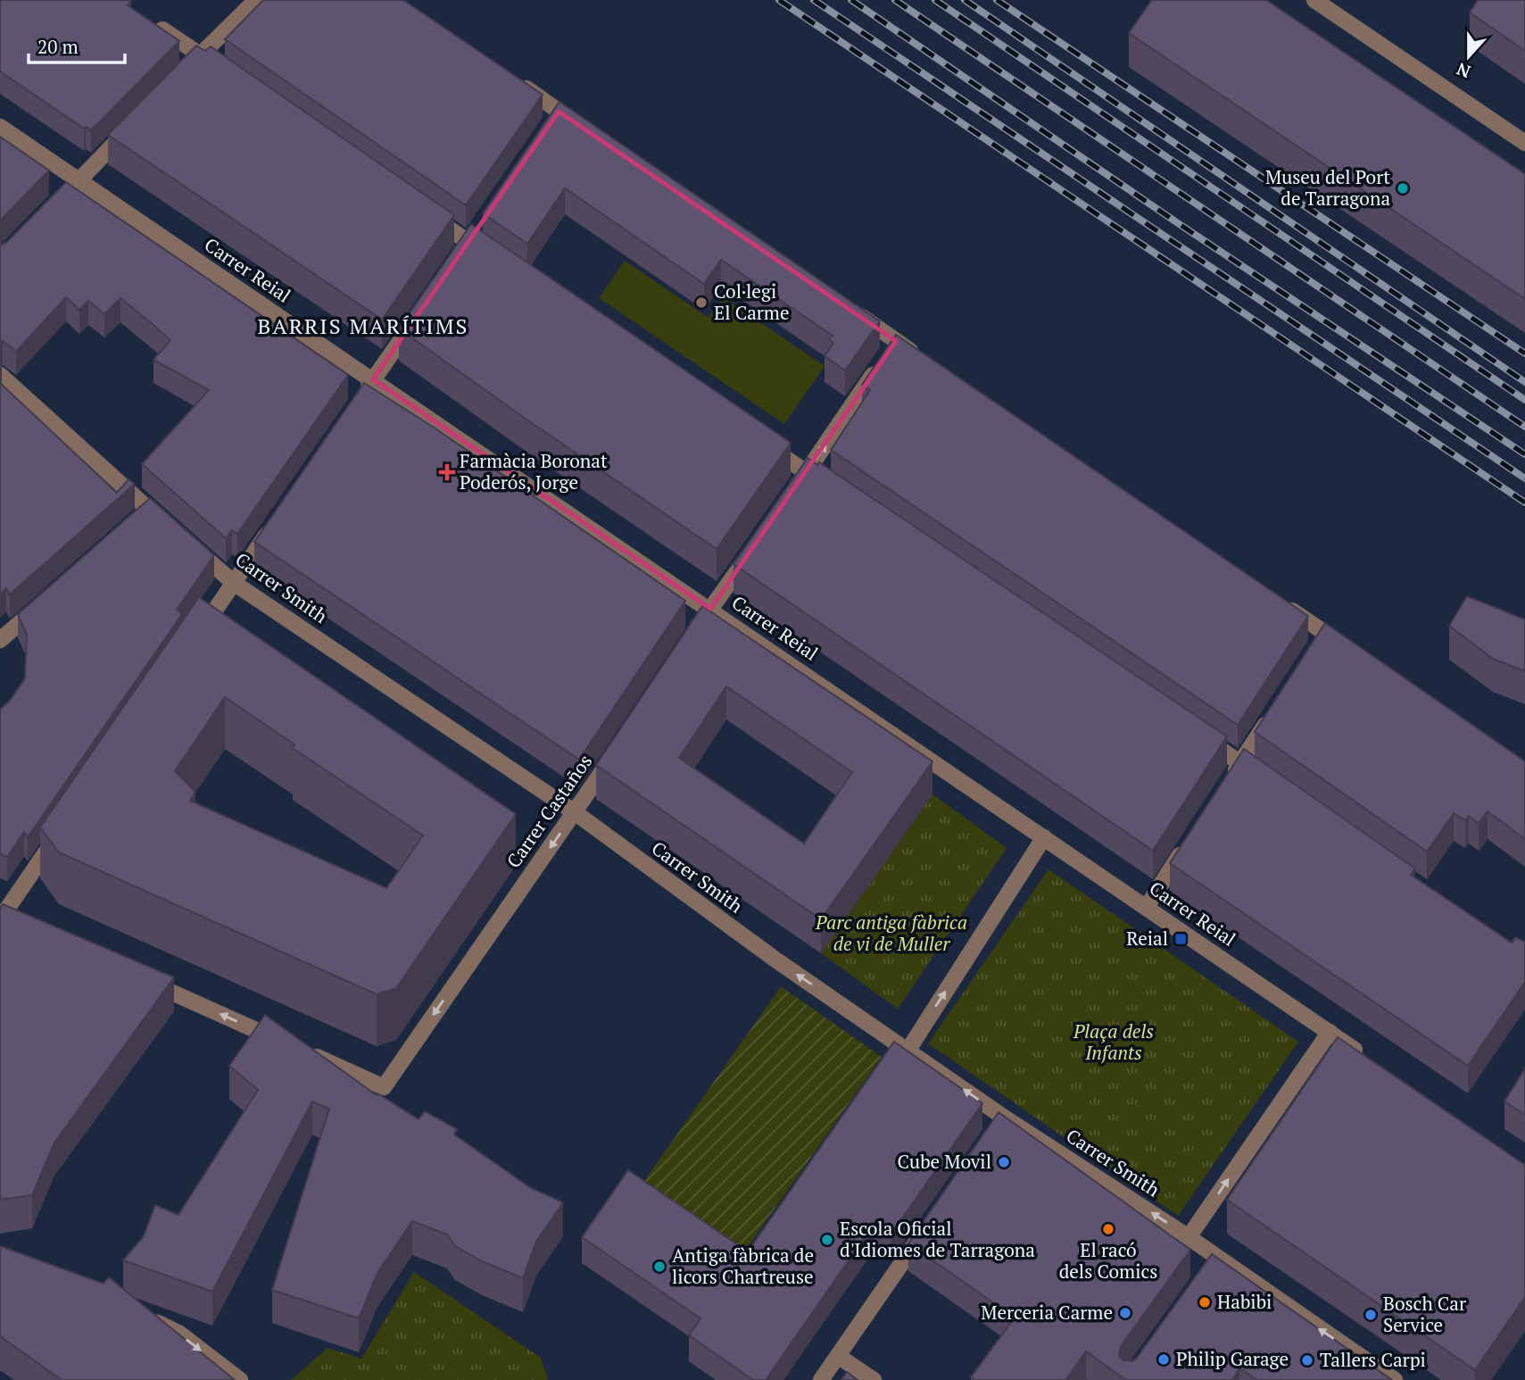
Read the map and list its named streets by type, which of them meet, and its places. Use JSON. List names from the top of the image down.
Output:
{
  "streets": {
    "street": ["Carrer Reial", "Carrer Smith", "Carrer Castaños"]
  },
  "crossings": [
    ["Carrer Smith", "Carrer Castaños"]
  ],
  "one_way": ["Carrer Smith"],
  "districts": ["BARRIS MARÍTIMS"],
  "parks": ["Parc antiga fàbrica de vi de Muller", "Plaça dels Infants"],
  "places": {
    "other": [
      "Museu del Port de Tarragona",
      "Col·legi El Carme",
      "Cube Movil",
      "El racó dels Comics",
      "Escola Oficial d'Idiomes de Tarragona",
      "Antiga fàbrica de licors Chartreuse",
      "Habibi",
      "Merceria Carme",
      "Bosch Car Service",
      "Philip Garage",
      "Tallers Carpi"
    ],
    "health": ["Farmàcia Boronat Poderós, Jorge"],
    "transit": ["Reial"]
  },
  "scale_bar": "20 m",
  "north": "bottom"
}
